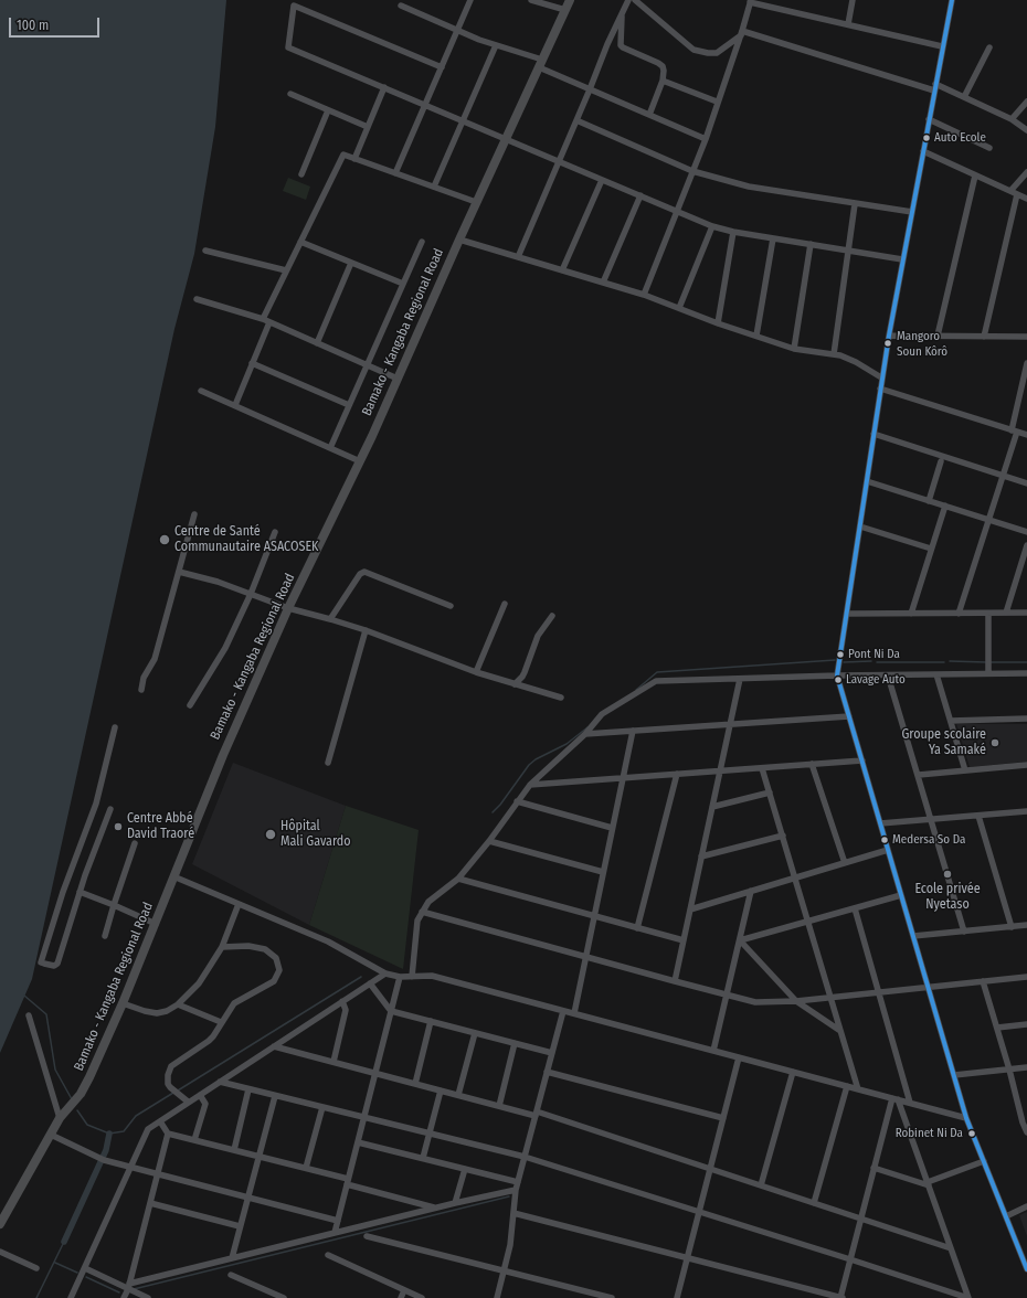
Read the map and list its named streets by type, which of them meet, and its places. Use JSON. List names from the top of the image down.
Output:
{
  "streets": {
    "street": ["Bamako - Kangaba Regional Road"]
  },
  "places": [
    "Auto Ecole",
    "Mangoro Soun Kôrô",
    "Centre de Santé Communautaire ASACOSEK",
    "Pont Ni Da",
    "Lavage Auto",
    "Groupe scolaire Ya Samaké",
    "Centre Abbé David Traoré",
    "Hôpital Mali Gavardo",
    "Medersa So Da",
    "Ecole privée Nyetaso",
    "Robinet Ni Da"
  ],
  "scale_bar": "100 m"
}
